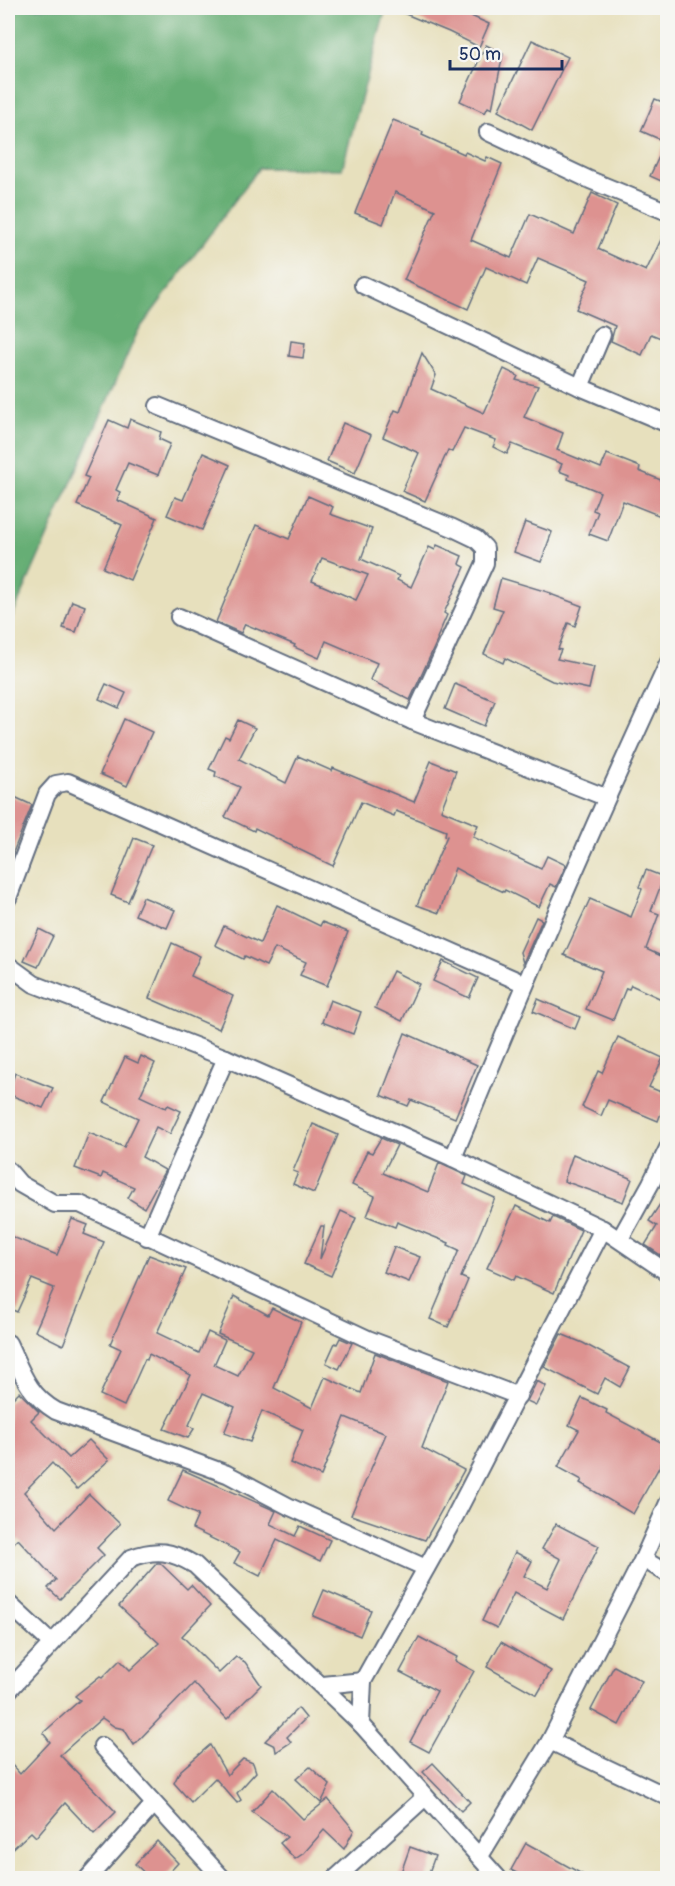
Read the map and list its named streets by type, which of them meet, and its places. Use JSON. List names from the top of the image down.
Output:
{
  "scale_bar": "50 m"
}
